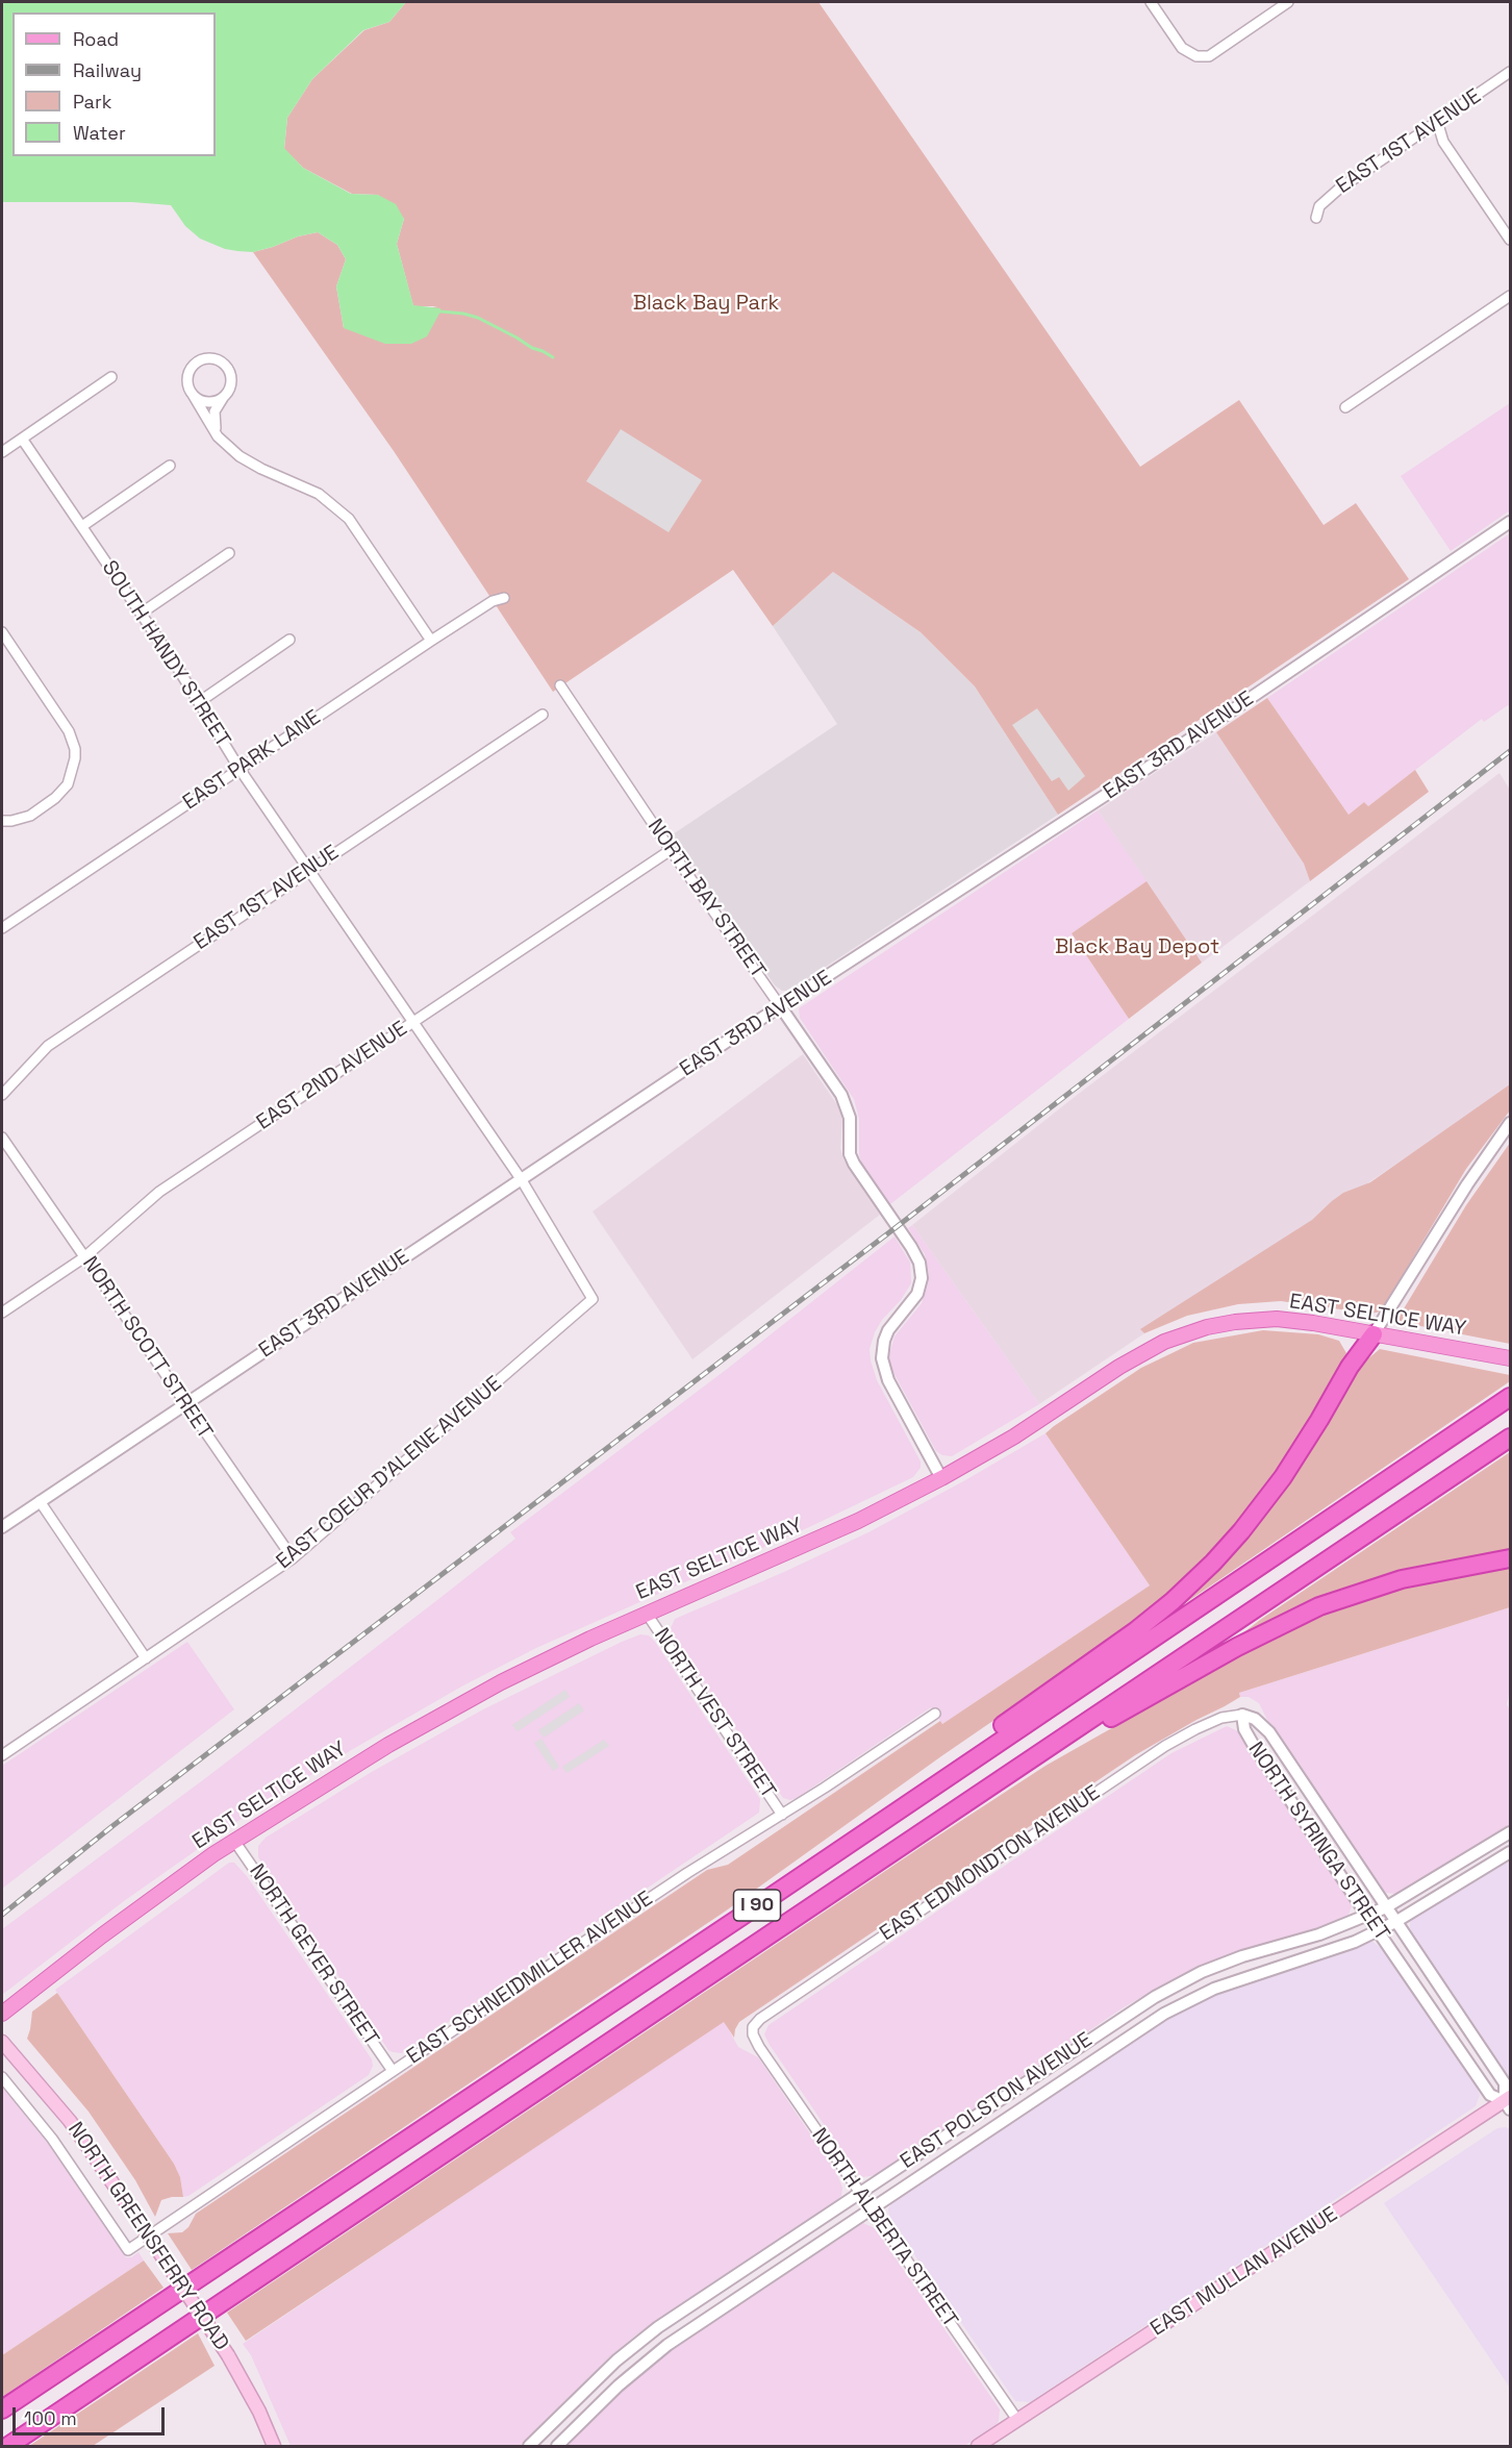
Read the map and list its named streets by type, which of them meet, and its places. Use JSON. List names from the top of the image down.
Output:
{
  "streets": {
    "highway": ["I 90"],
    "main road": ["EAST SELTICE WAY", "NORTH GREENSFERRY ROAD", "EAST MULLAN AVENUE"],
    "street": [
      "EAST 1ST AVENUE",
      "SOUTH HANDY STREET",
      "EAST 3RD AVENUE",
      "EAST PARK LANE",
      "NORTH BAY STREET",
      "EAST 2ND AVENUE",
      "NORTH SCOTT STREET",
      "EAST COEUR D'ALENE AVENUE",
      "NORTH VEST STREET",
      "NORTH SYRINGA STREET",
      "EAST EDMONDTON AVENUE",
      "NORTH GEYER STREET",
      "EAST SCHNEIDMILLER AVENUE",
      "EAST POLSTON AVENUE",
      "NORTH ALBERTA STREET"
    ]
  },
  "crossings": [
    ["EAST 1ST AVENUE", "SOUTH HANDY STREET"],
    ["SOUTH HANDY STREET", "EAST 3RD AVENUE"],
    ["SOUTH HANDY STREET", "EAST PARK LANE"],
    ["SOUTH HANDY STREET", "EAST 2ND AVENUE"],
    ["SOUTH HANDY STREET", "EAST COEUR D'ALENE AVENUE"],
    ["EAST 3RD AVENUE", "NORTH BAY STREET"],
    ["EAST 3RD AVENUE", "NORTH SCOTT STREET"],
    ["EAST 3RD AVENUE", "EAST COEUR D'ALENE AVENUE"],
    ["NORTH BAY STREET", "EAST 2ND AVENUE"],
    ["NORTH BAY STREET", "EAST SELTICE WAY"],
    ["EAST 2ND AVENUE", "NORTH SCOTT STREET"],
    ["EAST SELTICE WAY", "NORTH VEST STREET"],
    ["EAST SELTICE WAY", "NORTH GEYER STREET"],
    ["NORTH SCOTT STREET", "EAST COEUR D'ALENE AVENUE"],
    ["NORTH VEST STREET", "EAST SCHNEIDMILLER AVENUE"],
    ["NORTH SYRINGA STREET", "EAST EDMONDTON AVENUE"],
    ["NORTH SYRINGA STREET", "EAST POLSTON AVENUE"],
    ["NORTH SYRINGA STREET", "EAST MULLAN AVENUE"],
    ["EAST EDMONDTON AVENUE", "NORTH ALBERTA STREET"],
    ["NORTH GEYER STREET", "EAST SCHNEIDMILLER AVENUE"],
    ["EAST SCHNEIDMILLER AVENUE", "NORTH GREENSFERRY ROAD"],
    ["EAST POLSTON AVENUE", "NORTH ALBERTA STREET"],
    ["NORTH ALBERTA STREET", "EAST MULLAN AVENUE"]
  ],
  "parks": ["Black Bay Park", "Black Bay Depot"],
  "legend": [
    "Road",
    "Railway",
    "Park",
    "Water"
  ],
  "scale_bar": "100 m"
}
